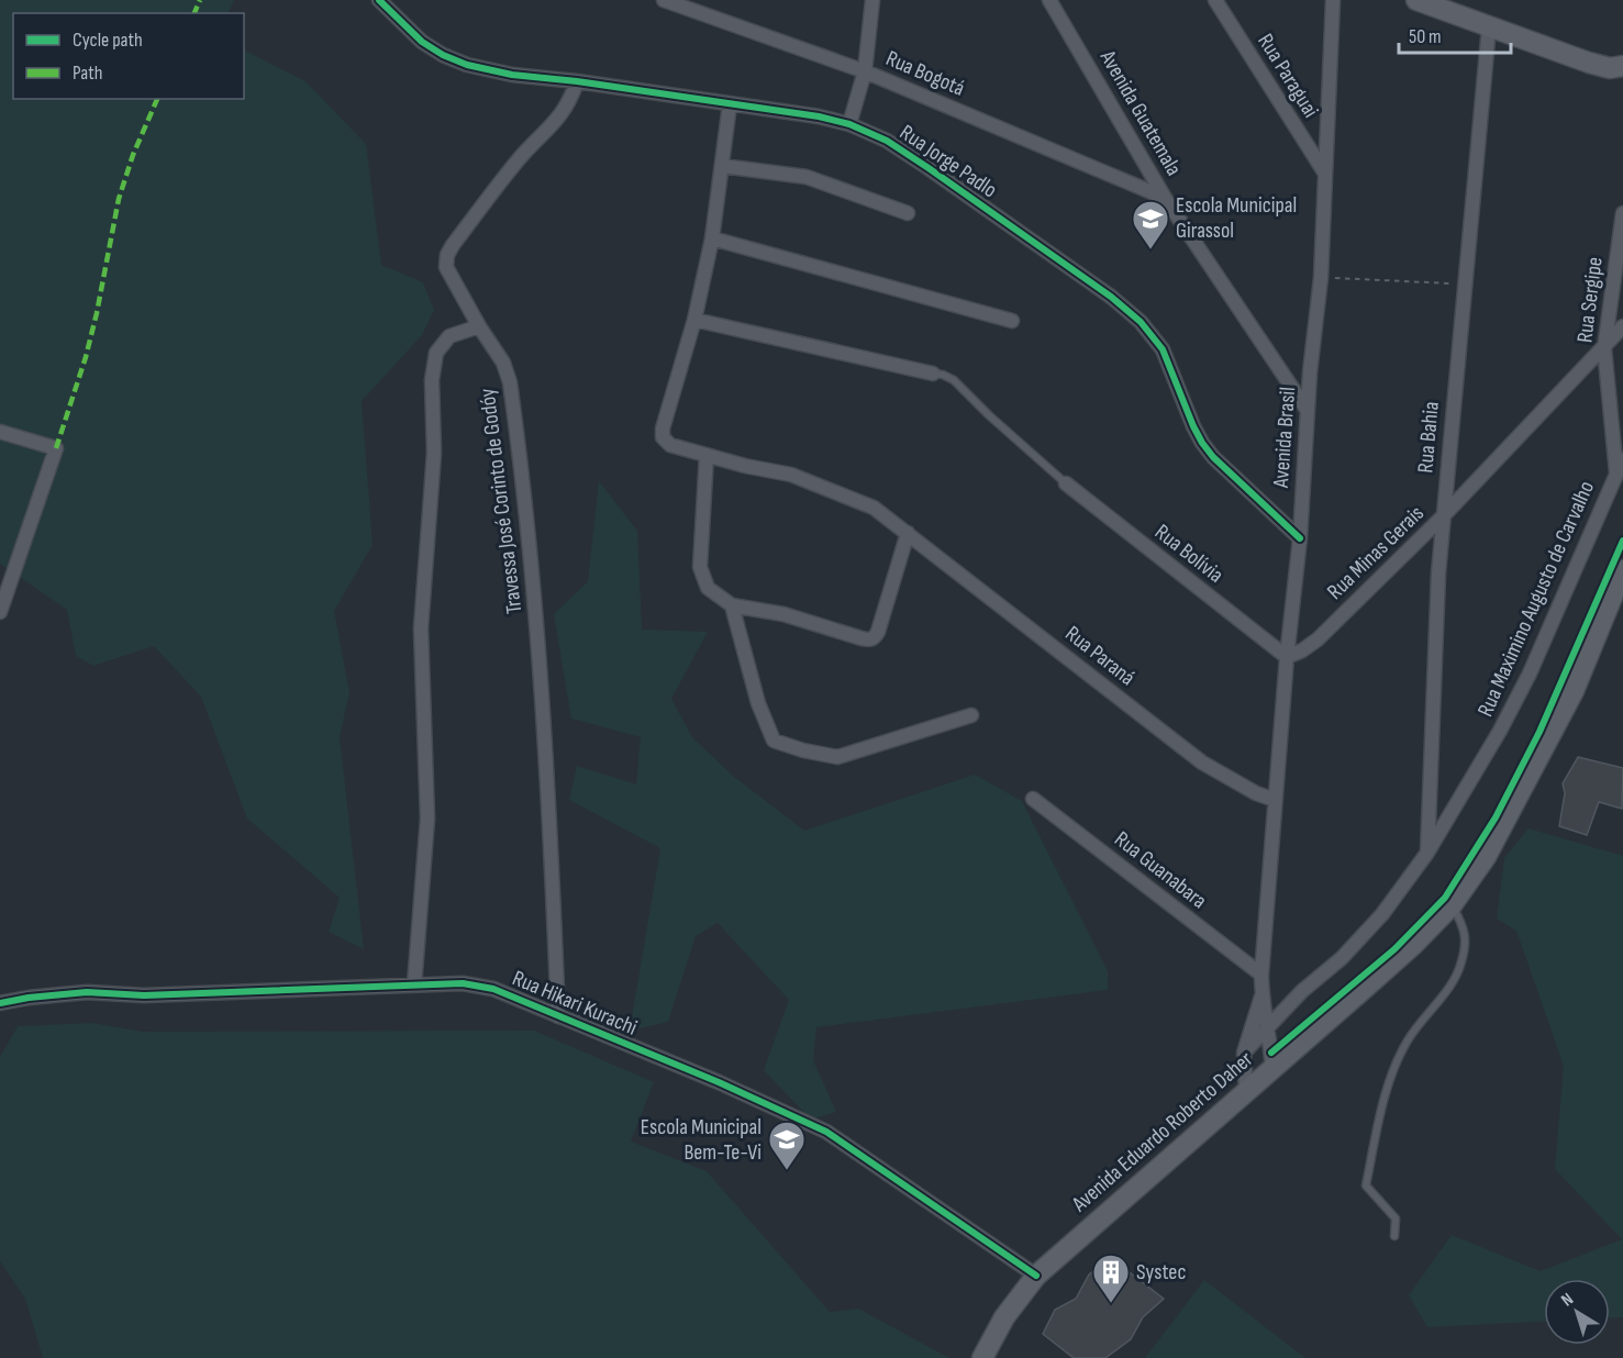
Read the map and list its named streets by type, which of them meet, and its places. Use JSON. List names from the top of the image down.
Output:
{
  "streets": {
    "main road": ["Avenida Eduardo Roberto Daher"],
    "street": [
      "Rua Bogotá",
      "Rua Paraguai",
      "Avenida Guatemala",
      "Rua Jorge Padlo",
      "Rua Sergipe",
      "Avenida Brasil",
      "Rua Bahia",
      "Travessa José Corinto de Godóy",
      "Rua Minas Gerais",
      "Rua Bolívia",
      "Rua Maximino Augusto de Carvalho",
      "Rua Paraná",
      "Rua Guanabara",
      "Rua Hikari Kurachi"
    ]
  },
  "crossings": [
    ["Rua Bogotá", "Avenida Guatemala"],
    ["Rua Paraguai", "Avenida Brasil"],
    ["Avenida Guatemala", "Avenida Brasil"],
    ["Rua Jorge Padlo", "Avenida Brasil"],
    ["Rua Jorge Padlo", "Travessa José Corinto de Godóy"],
    ["Rua Sergipe", "Rua Minas Gerais"],
    ["Rua Sergipe", "Rua Maximino Augusto de Carvalho"],
    ["Avenida Brasil", "Rua Minas Gerais"],
    ["Avenida Brasil", "Rua Bolívia"],
    ["Avenida Brasil", "Rua Maximino Augusto de Carvalho"],
    ["Avenida Brasil", "Rua Paraná"],
    ["Avenida Brasil", "Rua Guanabara"],
    ["Avenida Brasil", "Avenida Eduardo Roberto Daher"],
    ["Rua Bahia", "Rua Minas Gerais"],
    ["Rua Bahia", "Rua Maximino Augusto de Carvalho"],
    ["Travessa José Corinto de Godóy", "Rua Hikari Kurachi"],
    ["Rua Minas Gerais", "Rua Bolívia"],
    ["Rua Hikari Kurachi", "Avenida Eduardo Roberto Daher"]
  ],
  "places": {
    "school or university": ["Escola Municipal Girassol", "Escola Municipal Bem-Te-Vi"],
    "building": ["Systec"]
  },
  "legend": ["Cycle path", "Path"],
  "scale_bar": "50 m",
  "north": "top left"
}
